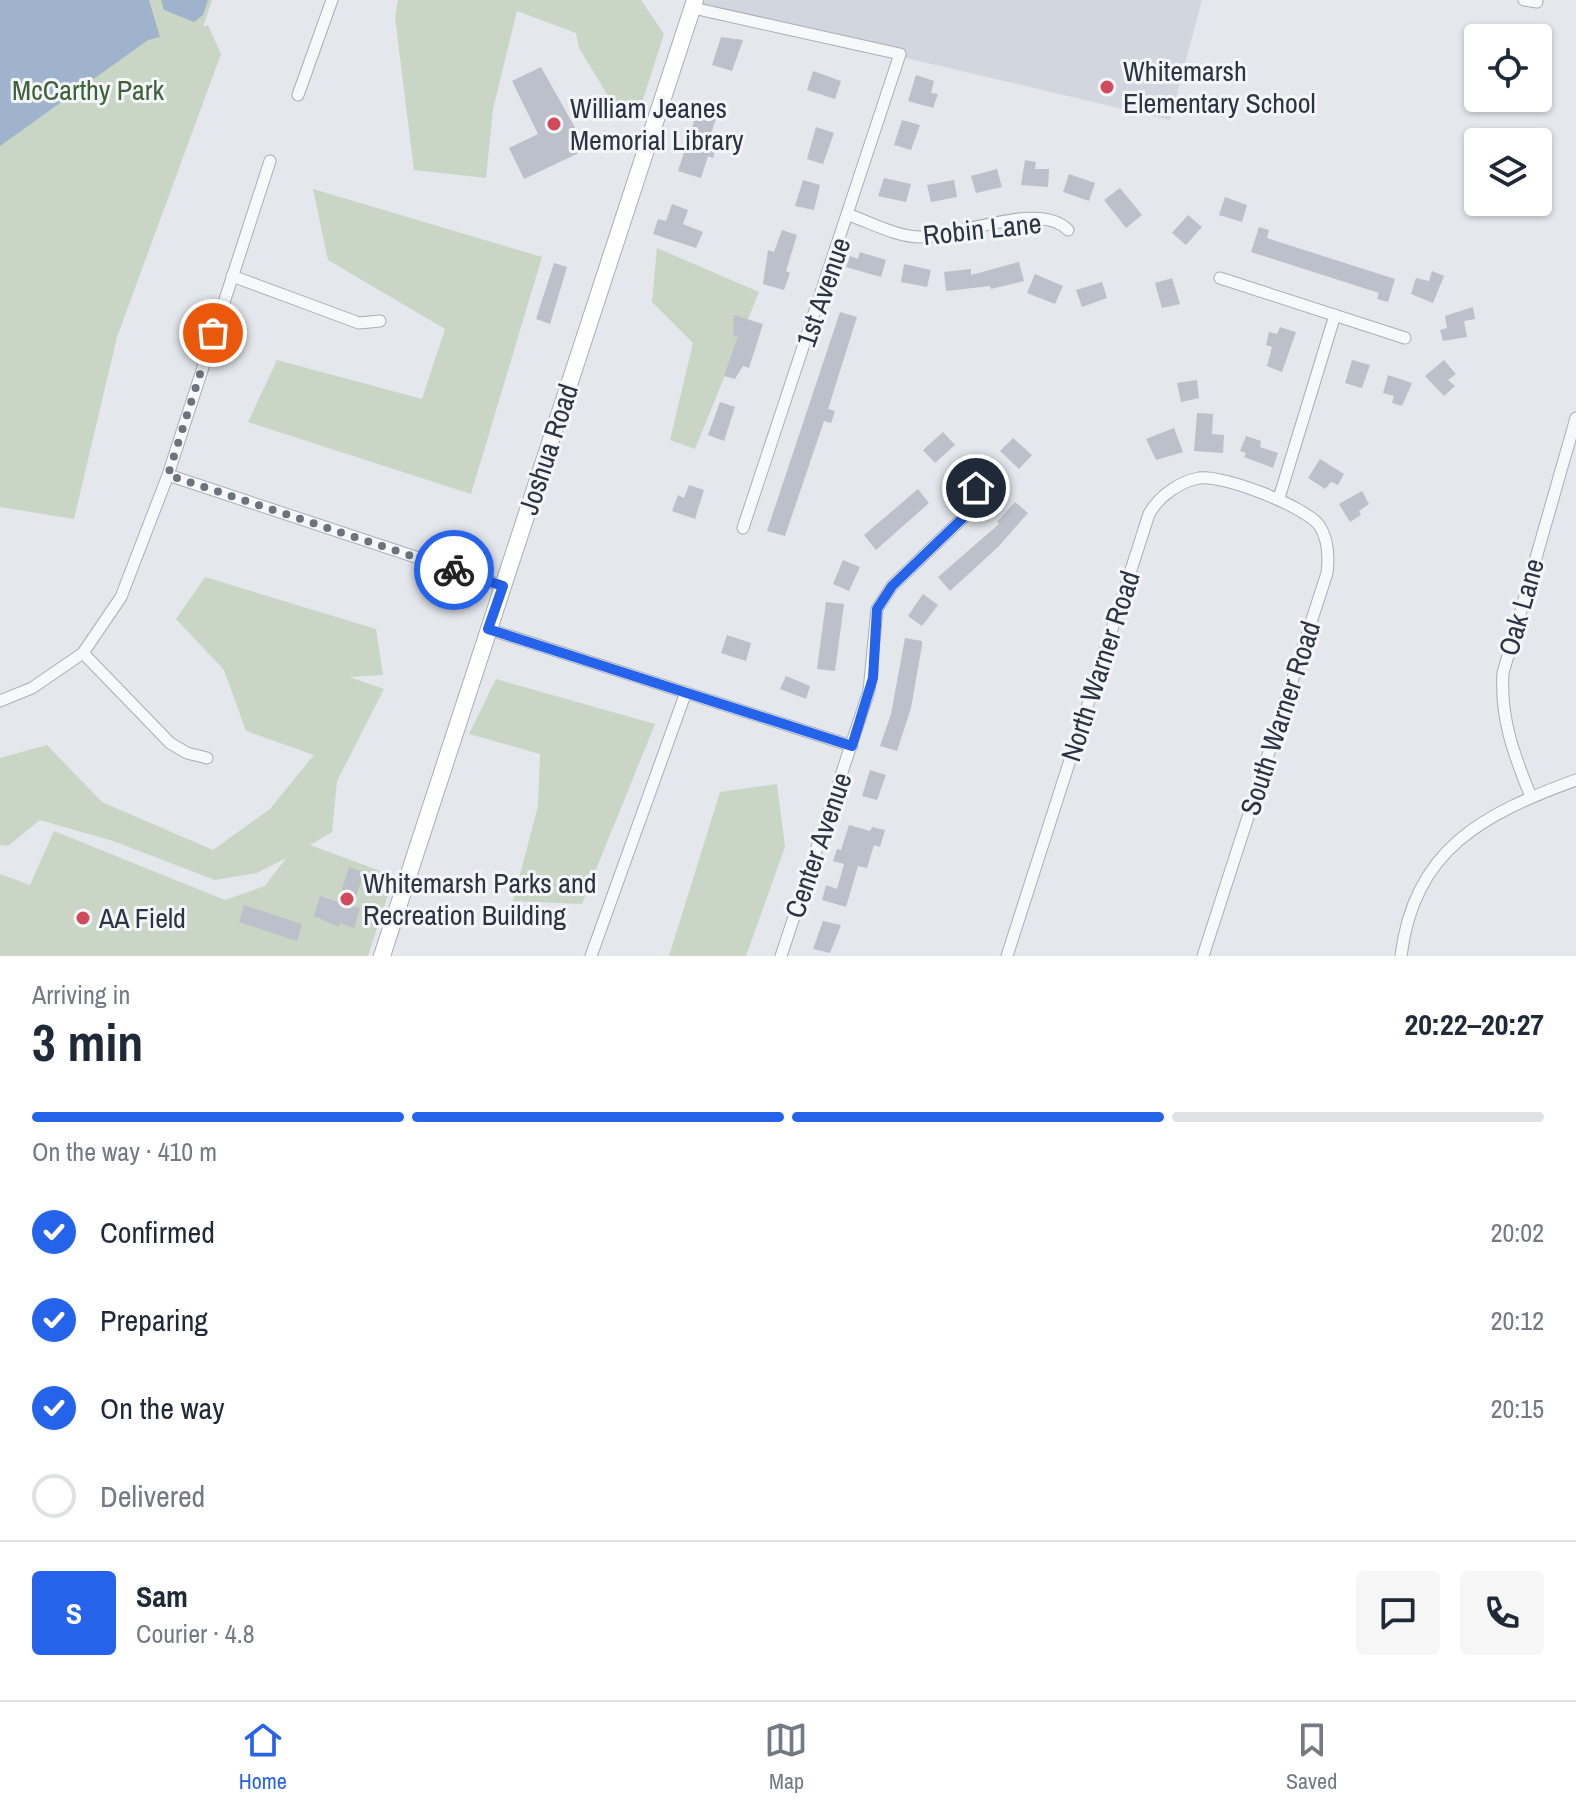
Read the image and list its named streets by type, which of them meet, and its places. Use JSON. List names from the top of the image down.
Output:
{
  "streets": {
    "main road": ["Joshua Road"],
    "street": [
      "Robin Lane",
      "1st Avenue",
      "Oak Lane",
      "North Warner Road",
      "South Warner Road",
      "Center Avenue"
    ]
  },
  "crossings": [
    ["Robin Lane", "1st Avenue"],
    ["1st Avenue", "Joshua Road"],
    ["North Warner Road", "South Warner Road"]
  ],
  "parks": ["McCarthy Park"],
  "places": [
    "Whitemarsh Elementary School",
    "William Jeanes Memorial Library",
    "Whitemarsh Parks and Recreation Building",
    "AA Field"
  ],
  "page": {
    "heading": ["3 min", "Arriving in", "20:22–20:27"],
    "panel": ["Sam", "Courier · 4.8"],
    "bar": "On the way · 410 m",
    "list": [
      ["Confirmed", "20:02"],
      ["Preparing", "20:12"],
      ["On the way", "20:15"],
      "Delivered"
    ],
    "round": "S",
    "tabs": ["Home", "Map", "Saved"]
  }
}
